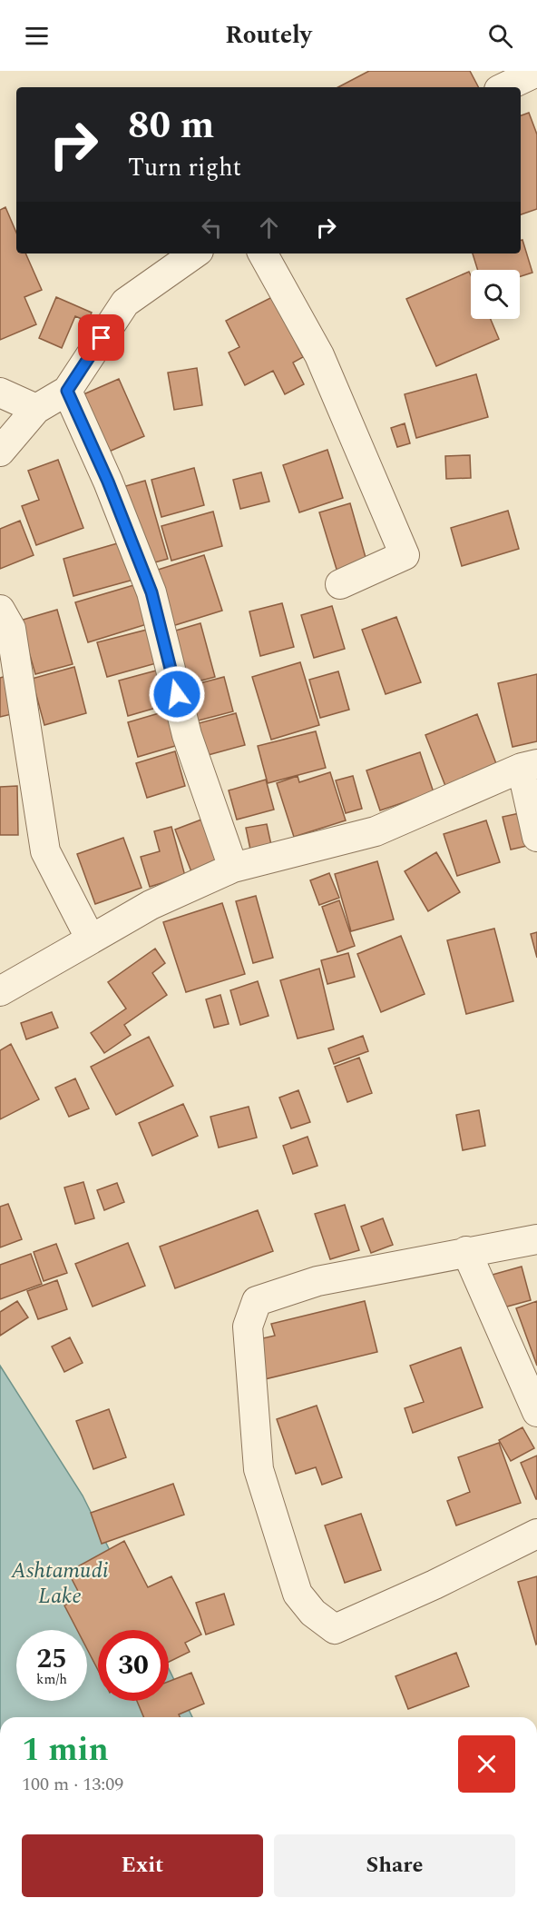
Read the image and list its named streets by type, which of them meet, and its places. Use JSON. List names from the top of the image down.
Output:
{
  "water": ["Ashtamudi Lake"],
  "page": {
    "header": "Routely",
    "turn": ["80 m", "Turn right"],
    "speed": "25 km/h",
    "limit": "30",
    "heading": ["1 min", "100 m · 13:09"],
    "buttons": ["Exit", "Share"]
  }
}
